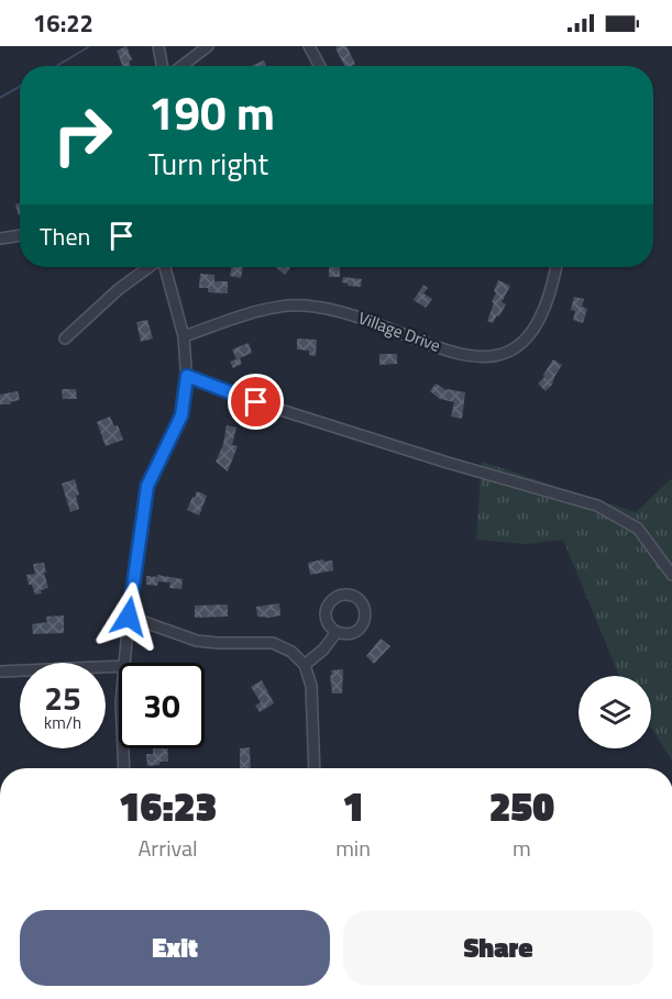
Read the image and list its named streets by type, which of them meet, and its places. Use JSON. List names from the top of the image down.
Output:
{
  "streets": {
    "street": ["Village Drive"]
  },
  "page": {
    "status": "16:22",
    "turn": ["190 m", "Turn right"],
    "then": "Then",
    "speed": "25 km/h",
    "limit": "30",
    "eta": [
      "16:23",
      "Arrival",
      "1",
      "min",
      "250",
      "m"
    ],
    "buttons": ["Exit", "Share"]
  }
}
